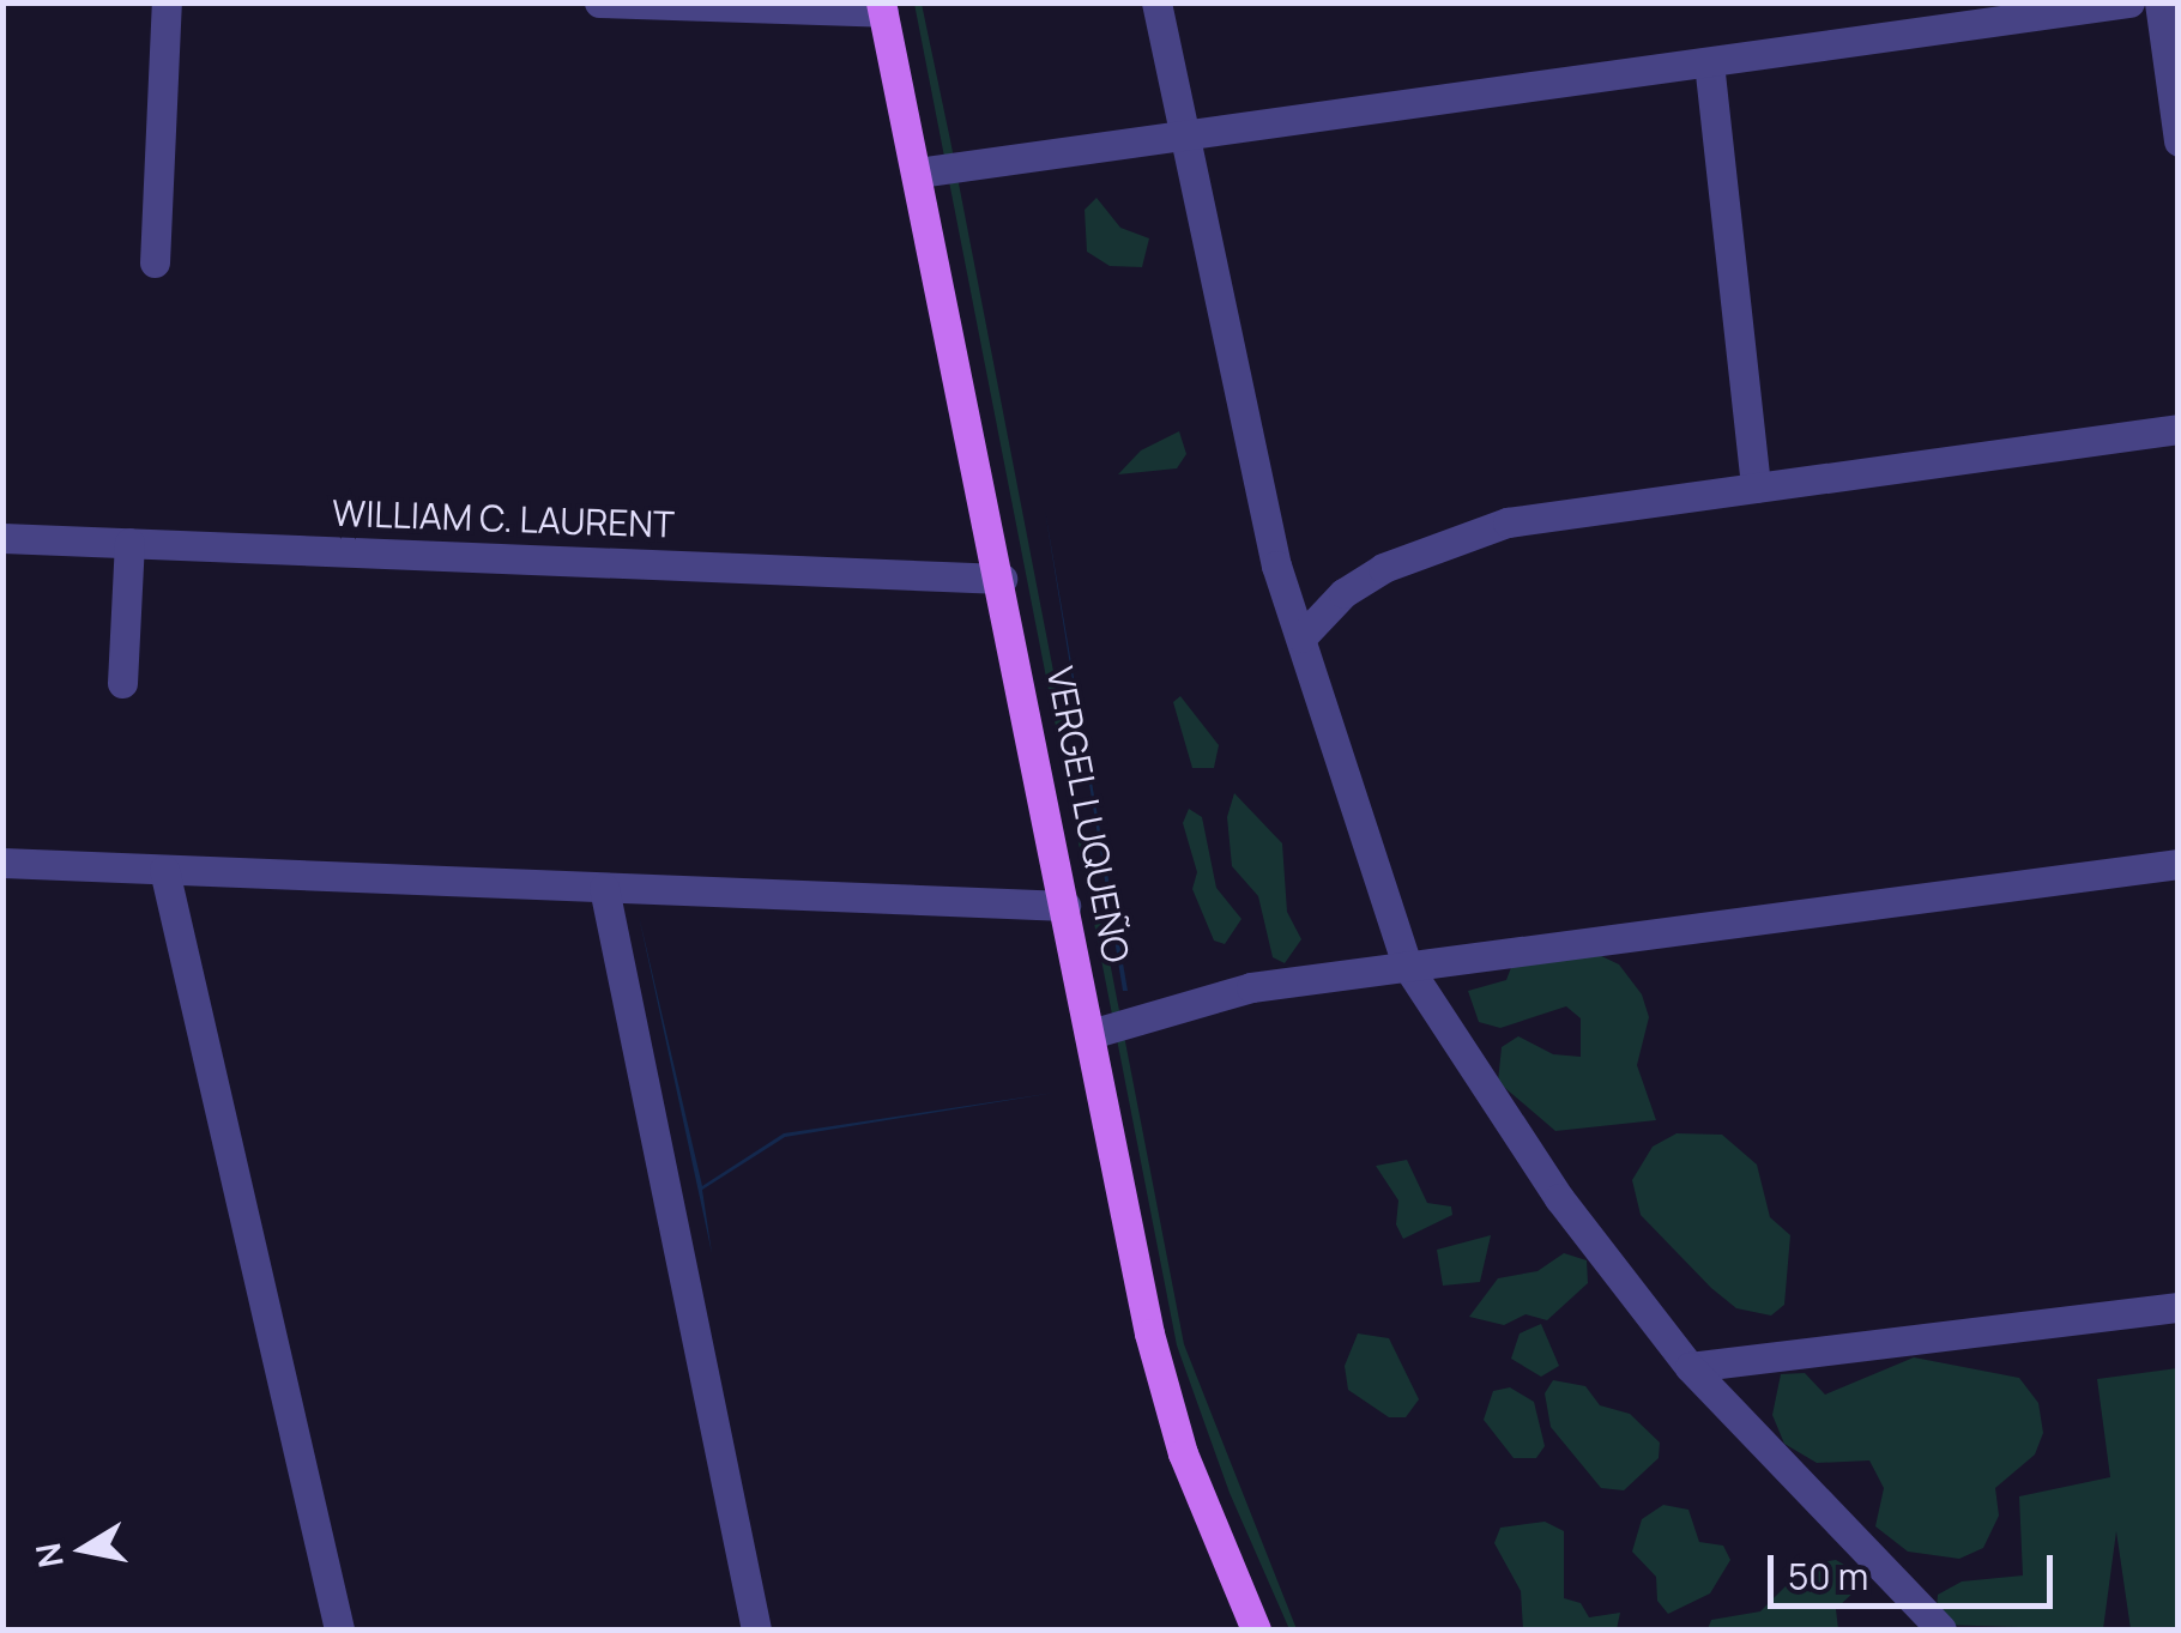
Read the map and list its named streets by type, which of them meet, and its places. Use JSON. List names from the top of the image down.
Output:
{
  "streets": {
    "main road": ["VERGEL LUQUEÑO"],
    "street": ["WILLIAM C. LAURENT"]
  },
  "crossings": [
    ["WILLIAM C. LAURENT", "VERGEL LUQUEÑO"]
  ],
  "scale_bar": "50 m",
  "north": "left"
}
